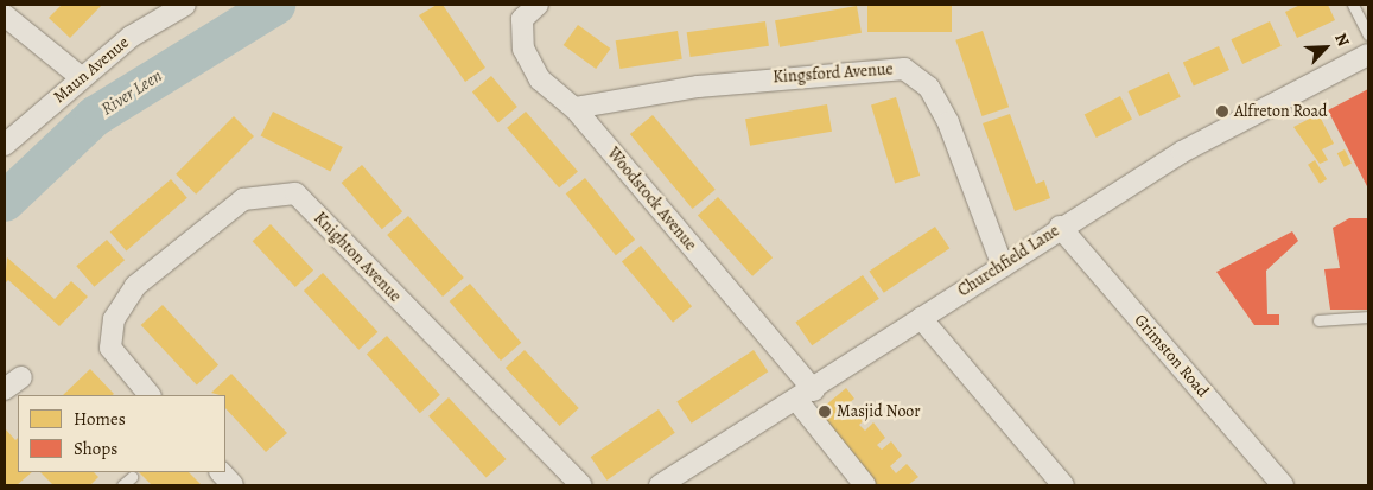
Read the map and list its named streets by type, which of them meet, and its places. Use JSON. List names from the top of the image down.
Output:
{
  "streets": {
    "street": [
      "Maun Avenue",
      "Kingsford Avenue",
      "Woodstock Avenue",
      "Knighton Avenue",
      "Churchfield Lane",
      "Grimston Road"
    ]
  },
  "crossings": [
    ["Kingsford Avenue", "Woodstock Avenue"],
    ["Kingsford Avenue", "Churchfield Lane"],
    ["Woodstock Avenue", "Churchfield Lane"],
    ["Churchfield Lane", "Grimston Road"]
  ],
  "water": ["River Leen"],
  "places": ["Alfreton Road", "Masjid Noor"],
  "legend": ["Homes", "Shops"],
  "north": "top right"
}
